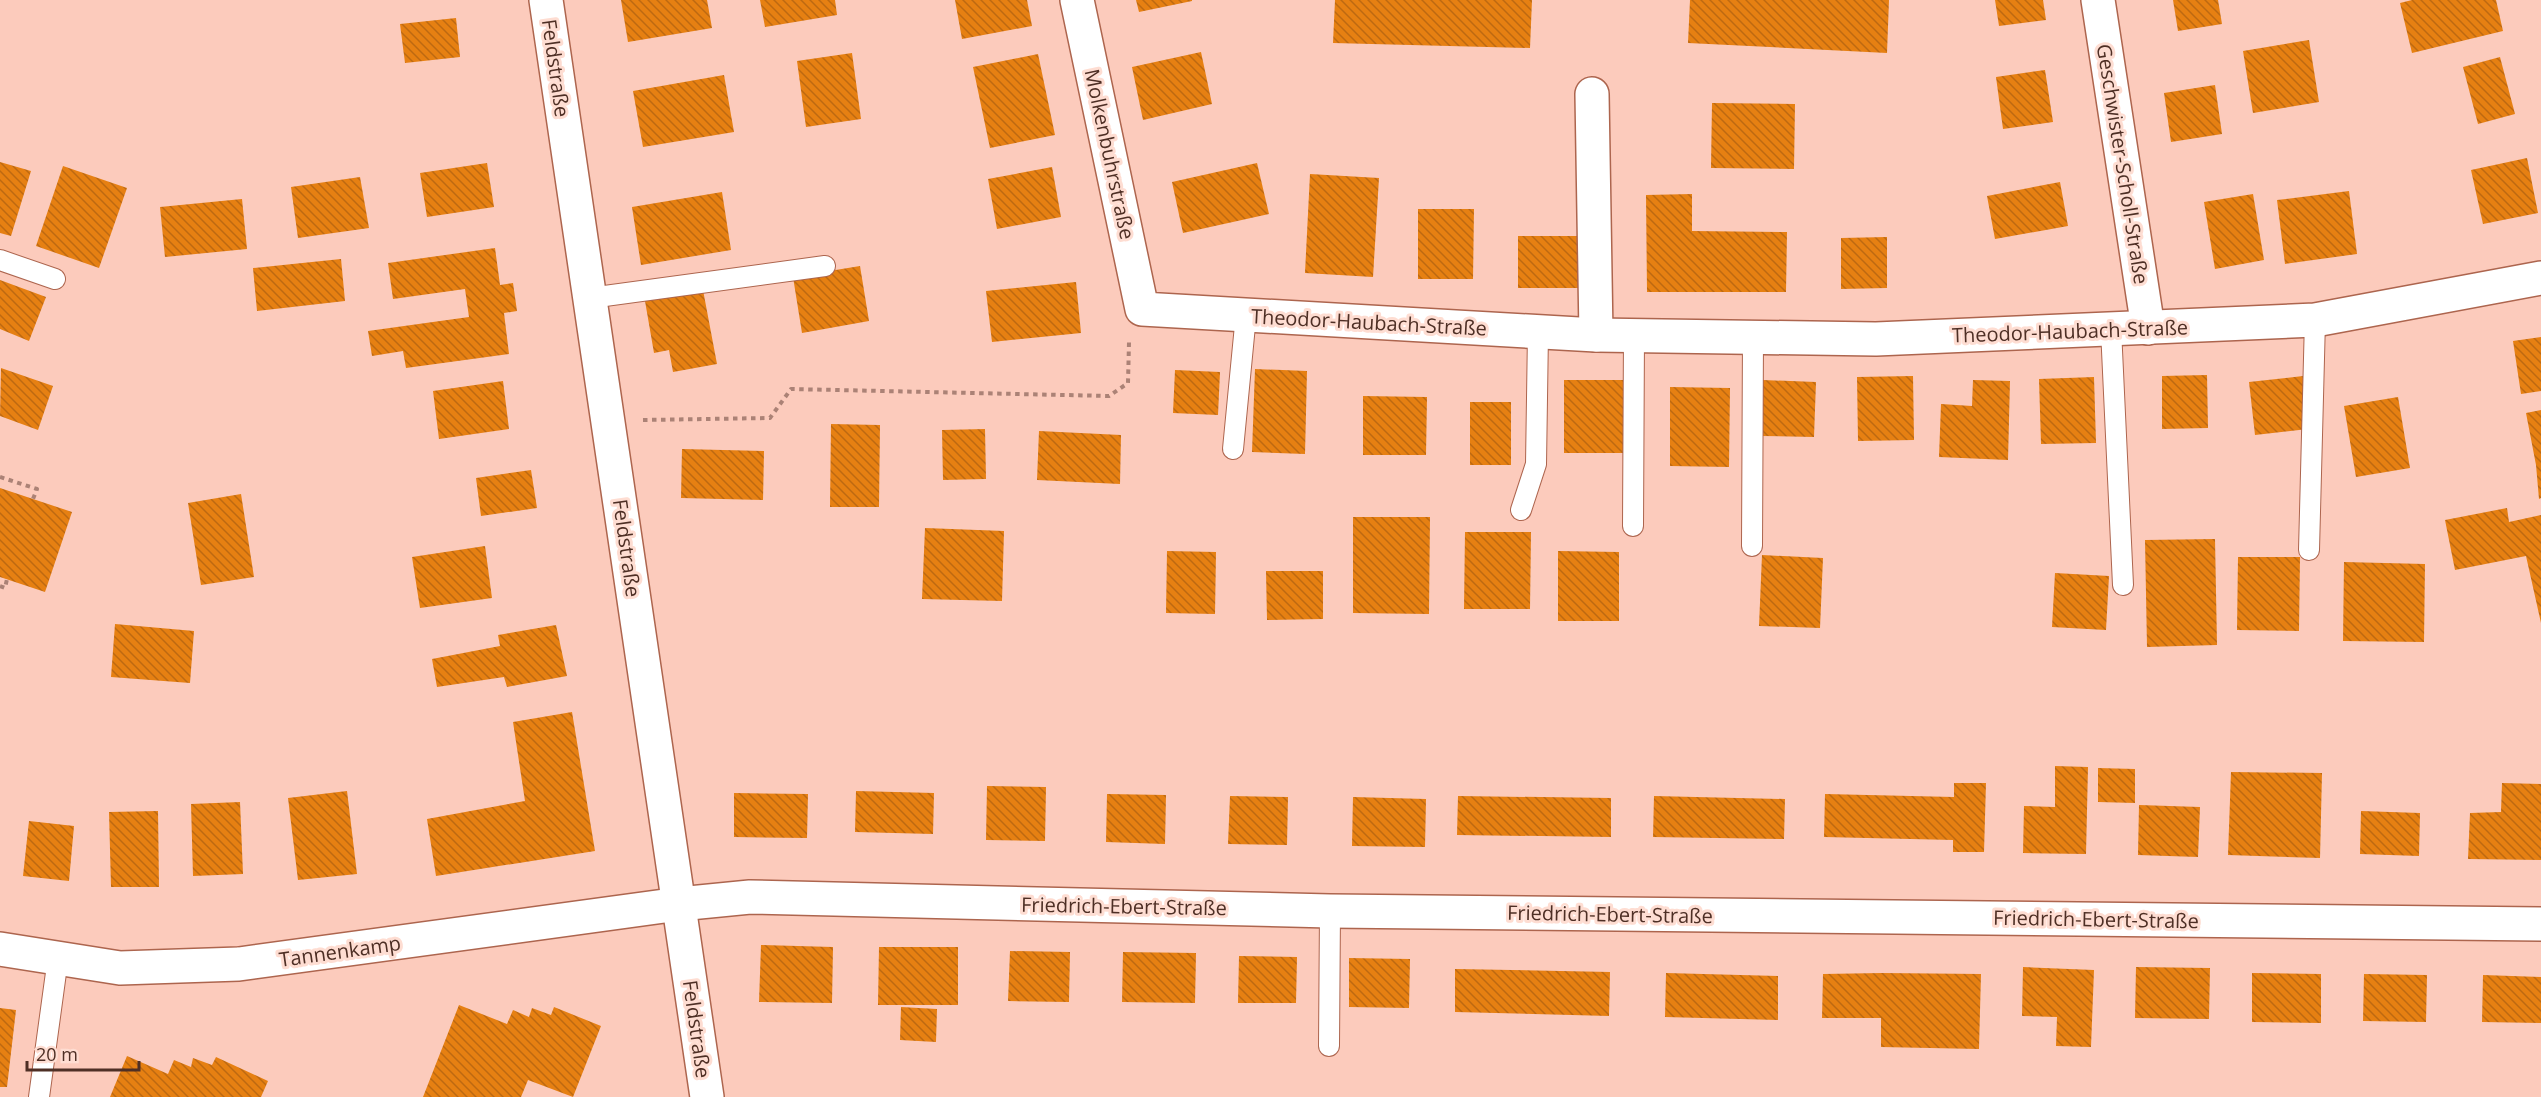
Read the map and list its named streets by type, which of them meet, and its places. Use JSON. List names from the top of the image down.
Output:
{
  "streets": {
    "street": [
      "Feldstraße",
      "Molkenbuhrstraße",
      "Geschwister-Scholl-Straße",
      "Theodor-Haubach-Straße",
      "Friedrich-Ebert-Straße",
      "Tannenkamp"
    ]
  },
  "crossings": [
    ["Feldstraße", "Friedrich-Ebert-Straße"],
    ["Feldstraße", "Tannenkamp"],
    ["Molkenbuhrstraße", "Theodor-Haubach-Straße"],
    ["Geschwister-Scholl-Straße", "Theodor-Haubach-Straße"],
    ["Friedrich-Ebert-Straße", "Tannenkamp"]
  ],
  "scale_bar": "20 m"
}
